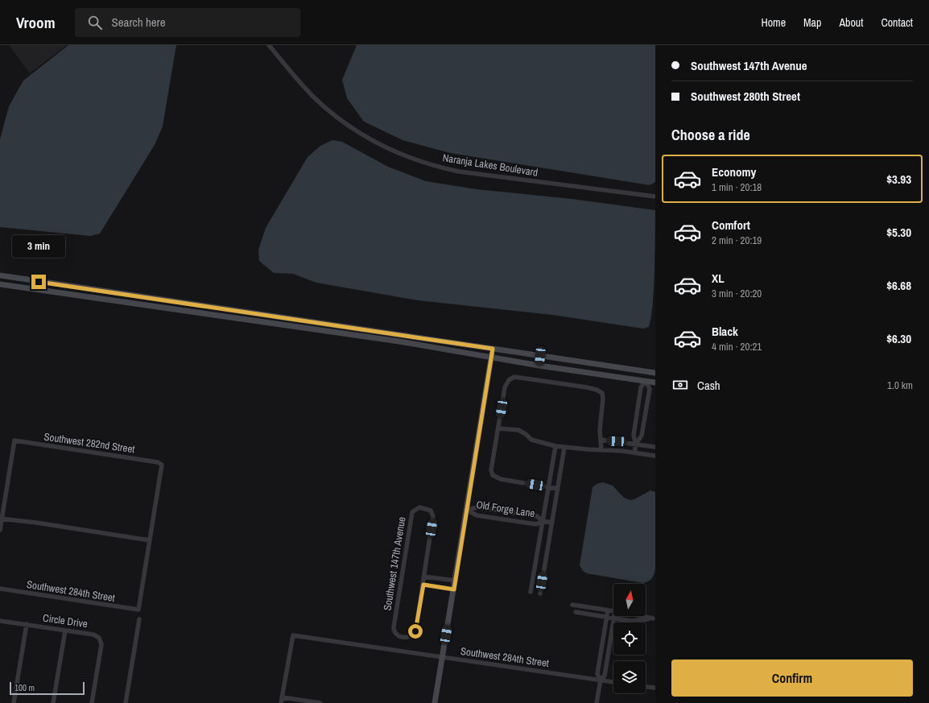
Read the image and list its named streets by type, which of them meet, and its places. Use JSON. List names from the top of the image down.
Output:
{
  "streets": {
    "street": [
      "Naranja Lakes Boulevard",
      "Southwest 282nd Street",
      "Old Forge Lane",
      "Southwest 147th Avenue",
      "Southwest 284th Street",
      "Circle Drive"
    ]
  },
  "crossings": [
    ["Southwest 282nd Street", "Southwest 284th Street"]
  ],
  "scale_bar": "100 m",
  "north": "top",
  "page": {
    "header": "Vroom",
    "search": "Search here",
    "nav": [
      "Home",
      "Map",
      "About",
      "Contact"
    ],
    "banner": ["Southwest 147th Avenue", "Southwest 280th Street"],
    "heading": "Choose a ride",
    "list": [
      {
        "name": "Economy",
        "note": "1 min · 20:18",
        "value": "$3.93"
      },
      {
        "name": "Comfort",
        "note": "2 min · 20:19",
        "value": "$5.30"
      },
      {
        "name": "XL",
        "note": "3 min · 20:20",
        "value": "$6.68"
      },
      {
        "name": "Black",
        "note": "4 min · 20:21",
        "value": "$6.30"
      }
    ],
    "bubble": "3 min",
    "pay": ["Cash", "1.0 km"],
    "buttons": "Confirm",
    "scale": "100 m"
  }
}
